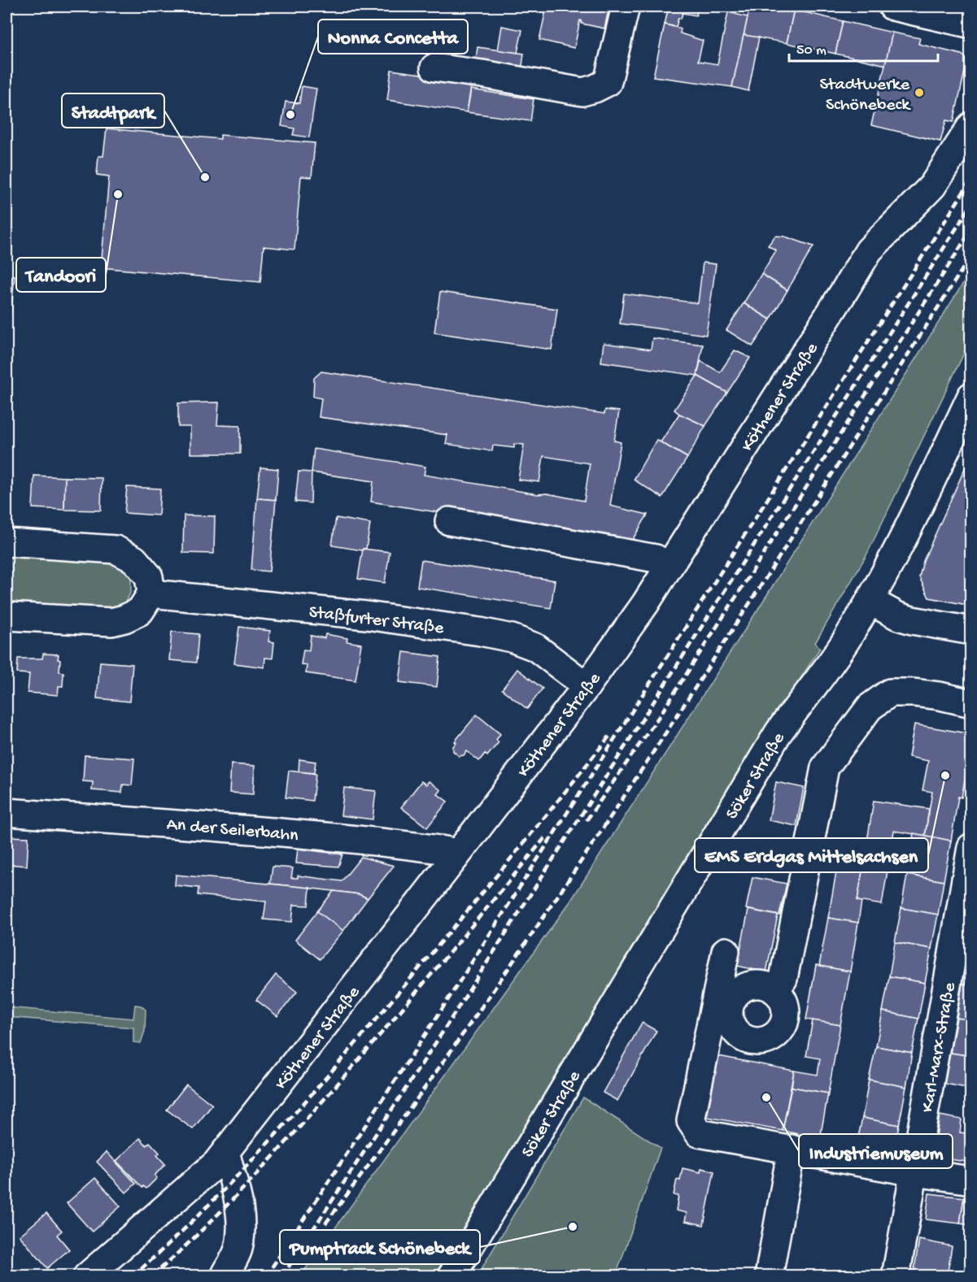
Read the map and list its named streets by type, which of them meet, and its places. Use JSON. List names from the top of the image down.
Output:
{
  "streets": {
    "street": [
      "Köthener Straße",
      "Staßfurter Straße",
      "Söker Straße",
      "An der Seilerbahn",
      "Karl-Marx-Straße"
    ]
  },
  "crossings": [
    ["Köthener Straße", "Staßfurter Straße"],
    ["Köthener Straße", "An der Seilerbahn"]
  ],
  "places": [
    "Stadtwerke Schönebeck",
    "Nonna Concetta",
    "Stadtpark",
    "Tandoori",
    "EMS Erdgas Mittelsachsen",
    "Industriemuseum",
    "Pumptrack Schönebeck"
  ],
  "scale_bar": "50 m"
}
